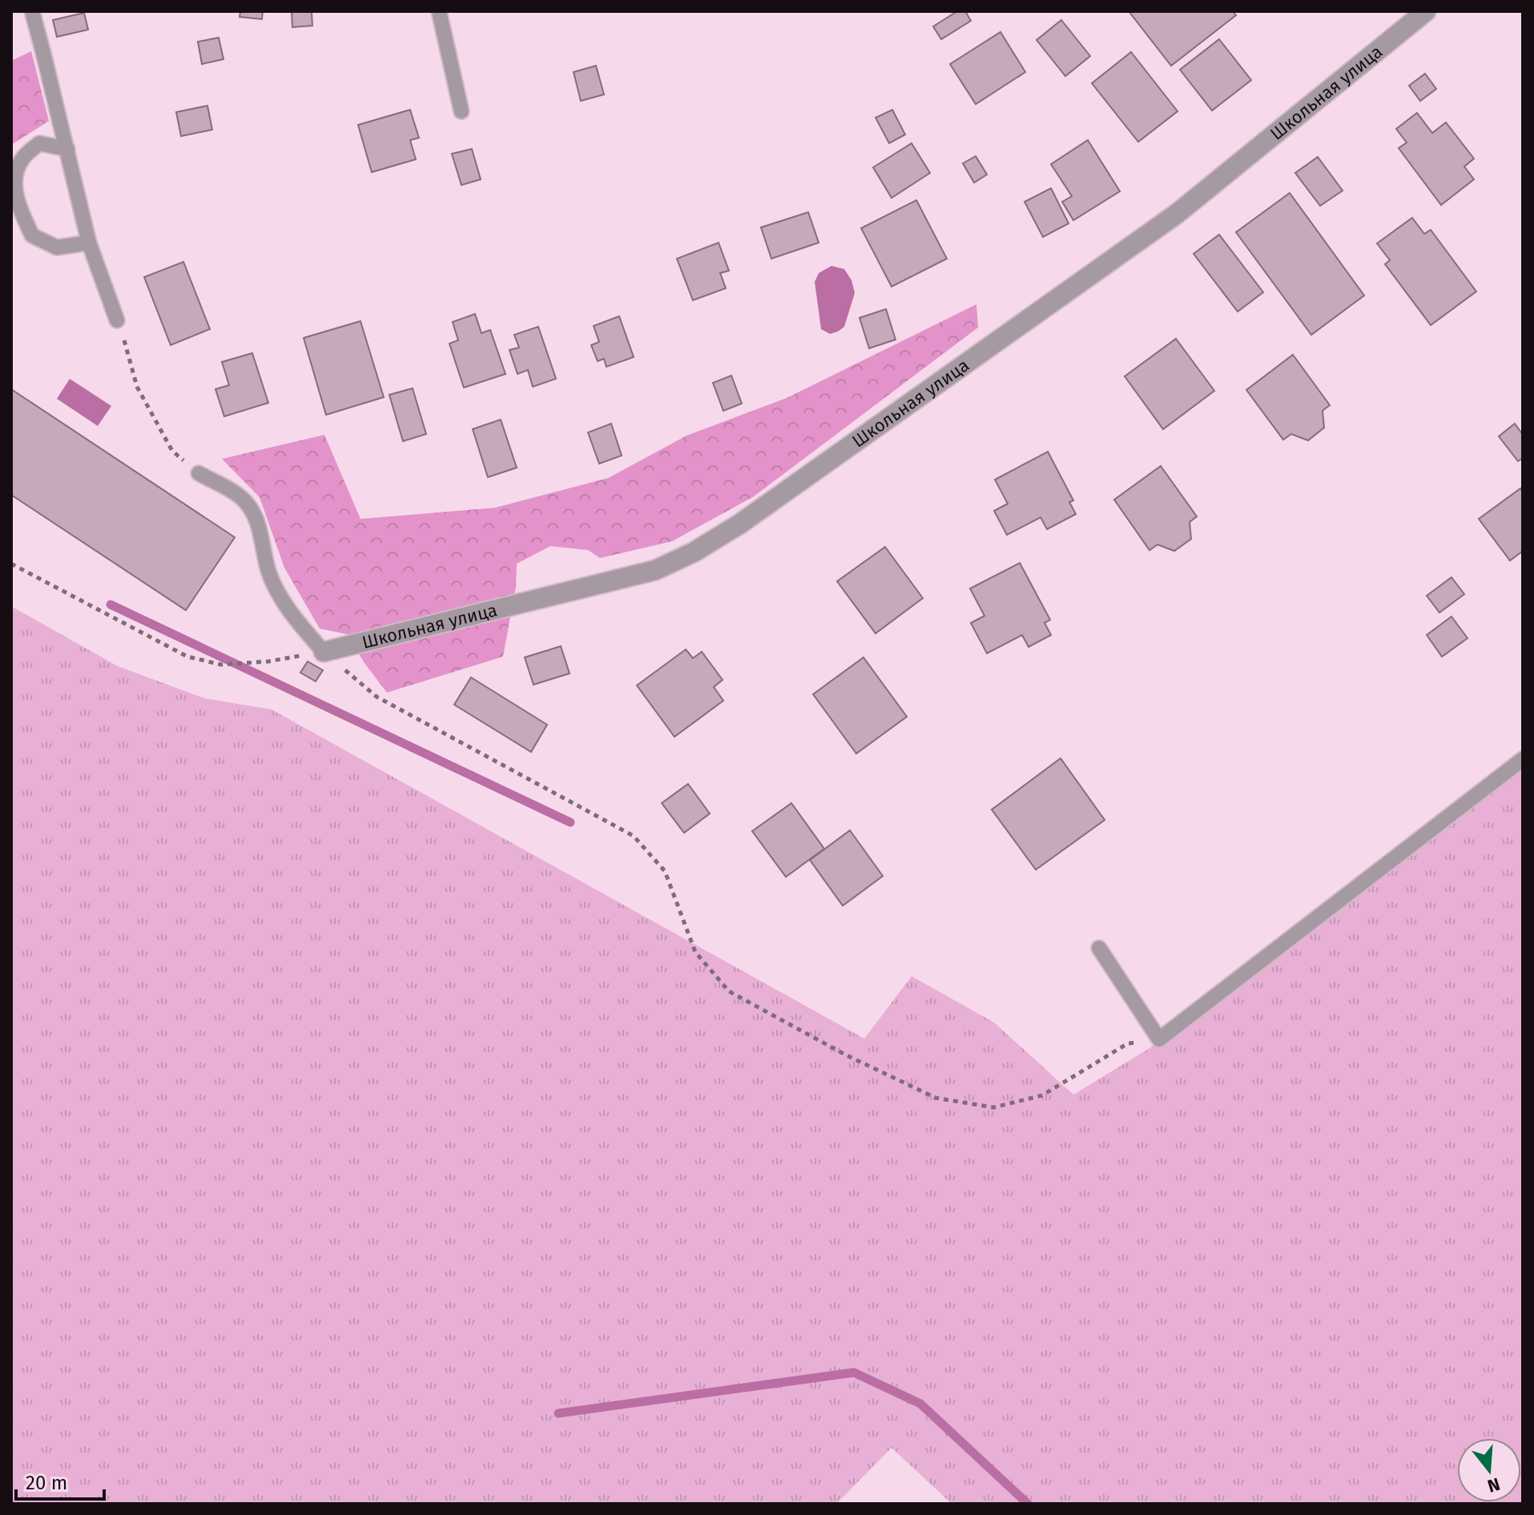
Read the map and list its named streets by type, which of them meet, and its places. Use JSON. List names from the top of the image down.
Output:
{
  "streets": {
    "street": ["Школьная улица"]
  },
  "scale_bar": "20 m",
  "north": "bottom"
}
